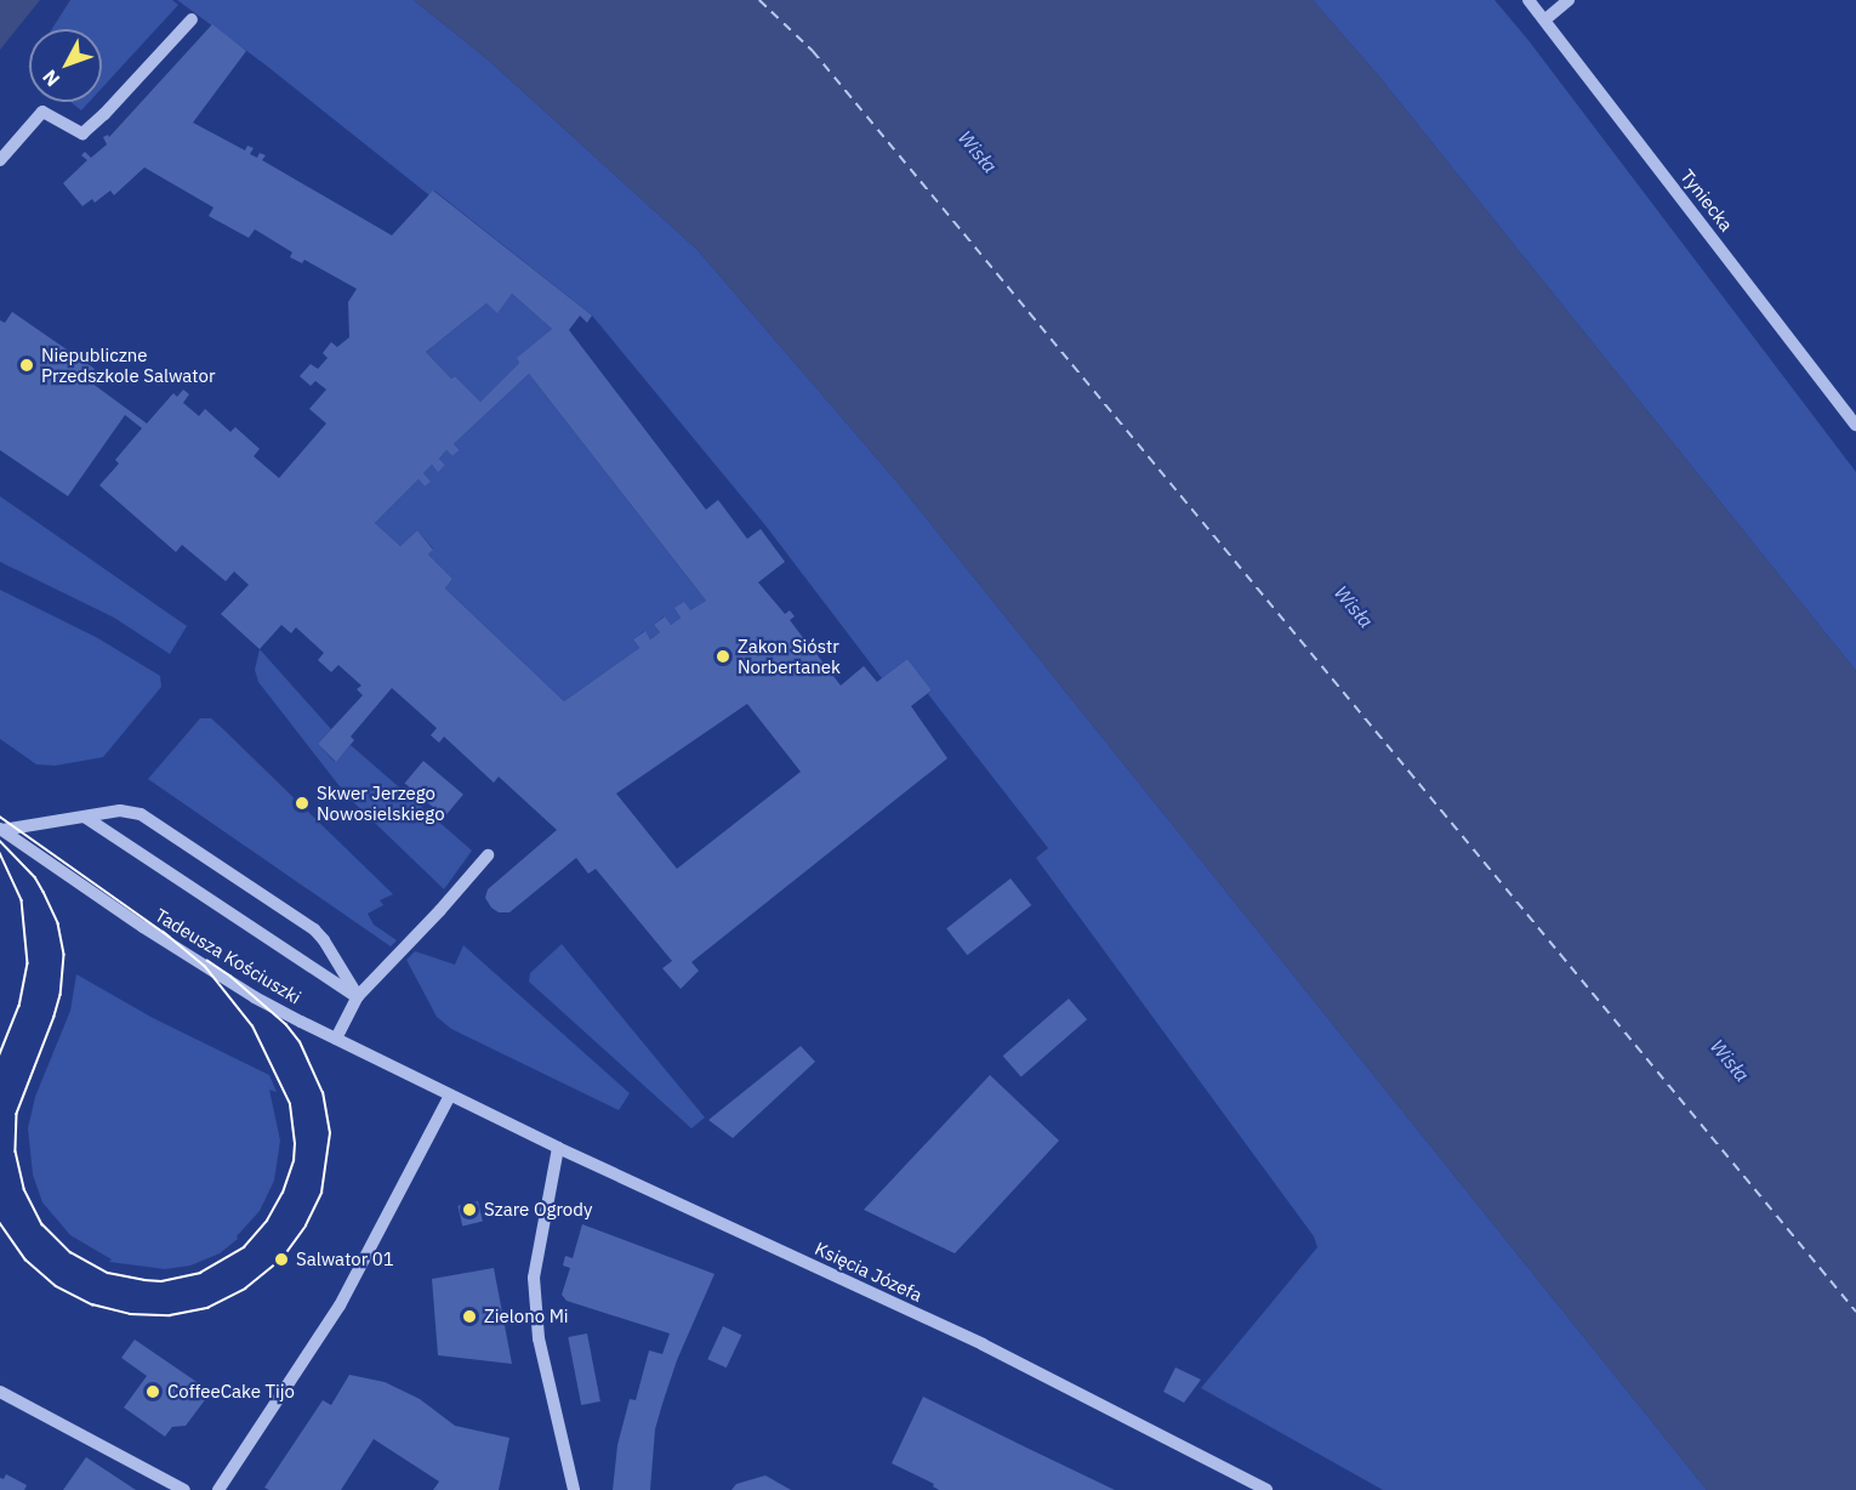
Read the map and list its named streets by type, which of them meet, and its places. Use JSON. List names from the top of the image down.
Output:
{
  "streets": {
    "street": ["Tyniecka", "Tadeusza Kościuszki", "Księcia Józefa"]
  },
  "crossings": [
    ["Tadeusza Kościuszki", "Księcia Józefa"]
  ],
  "water": ["Wisła"],
  "places": [
    "Niepubliczne Przedszkole Salwator",
    "Zakon Sióstr Norbertanek",
    "Skwer Jerzego Nowosielskiego",
    "Szare Ogrody",
    "Salwator 01",
    "Zielono Mi",
    "CoffeeCake Tijo"
  ],
  "north": "bottom left"
}
